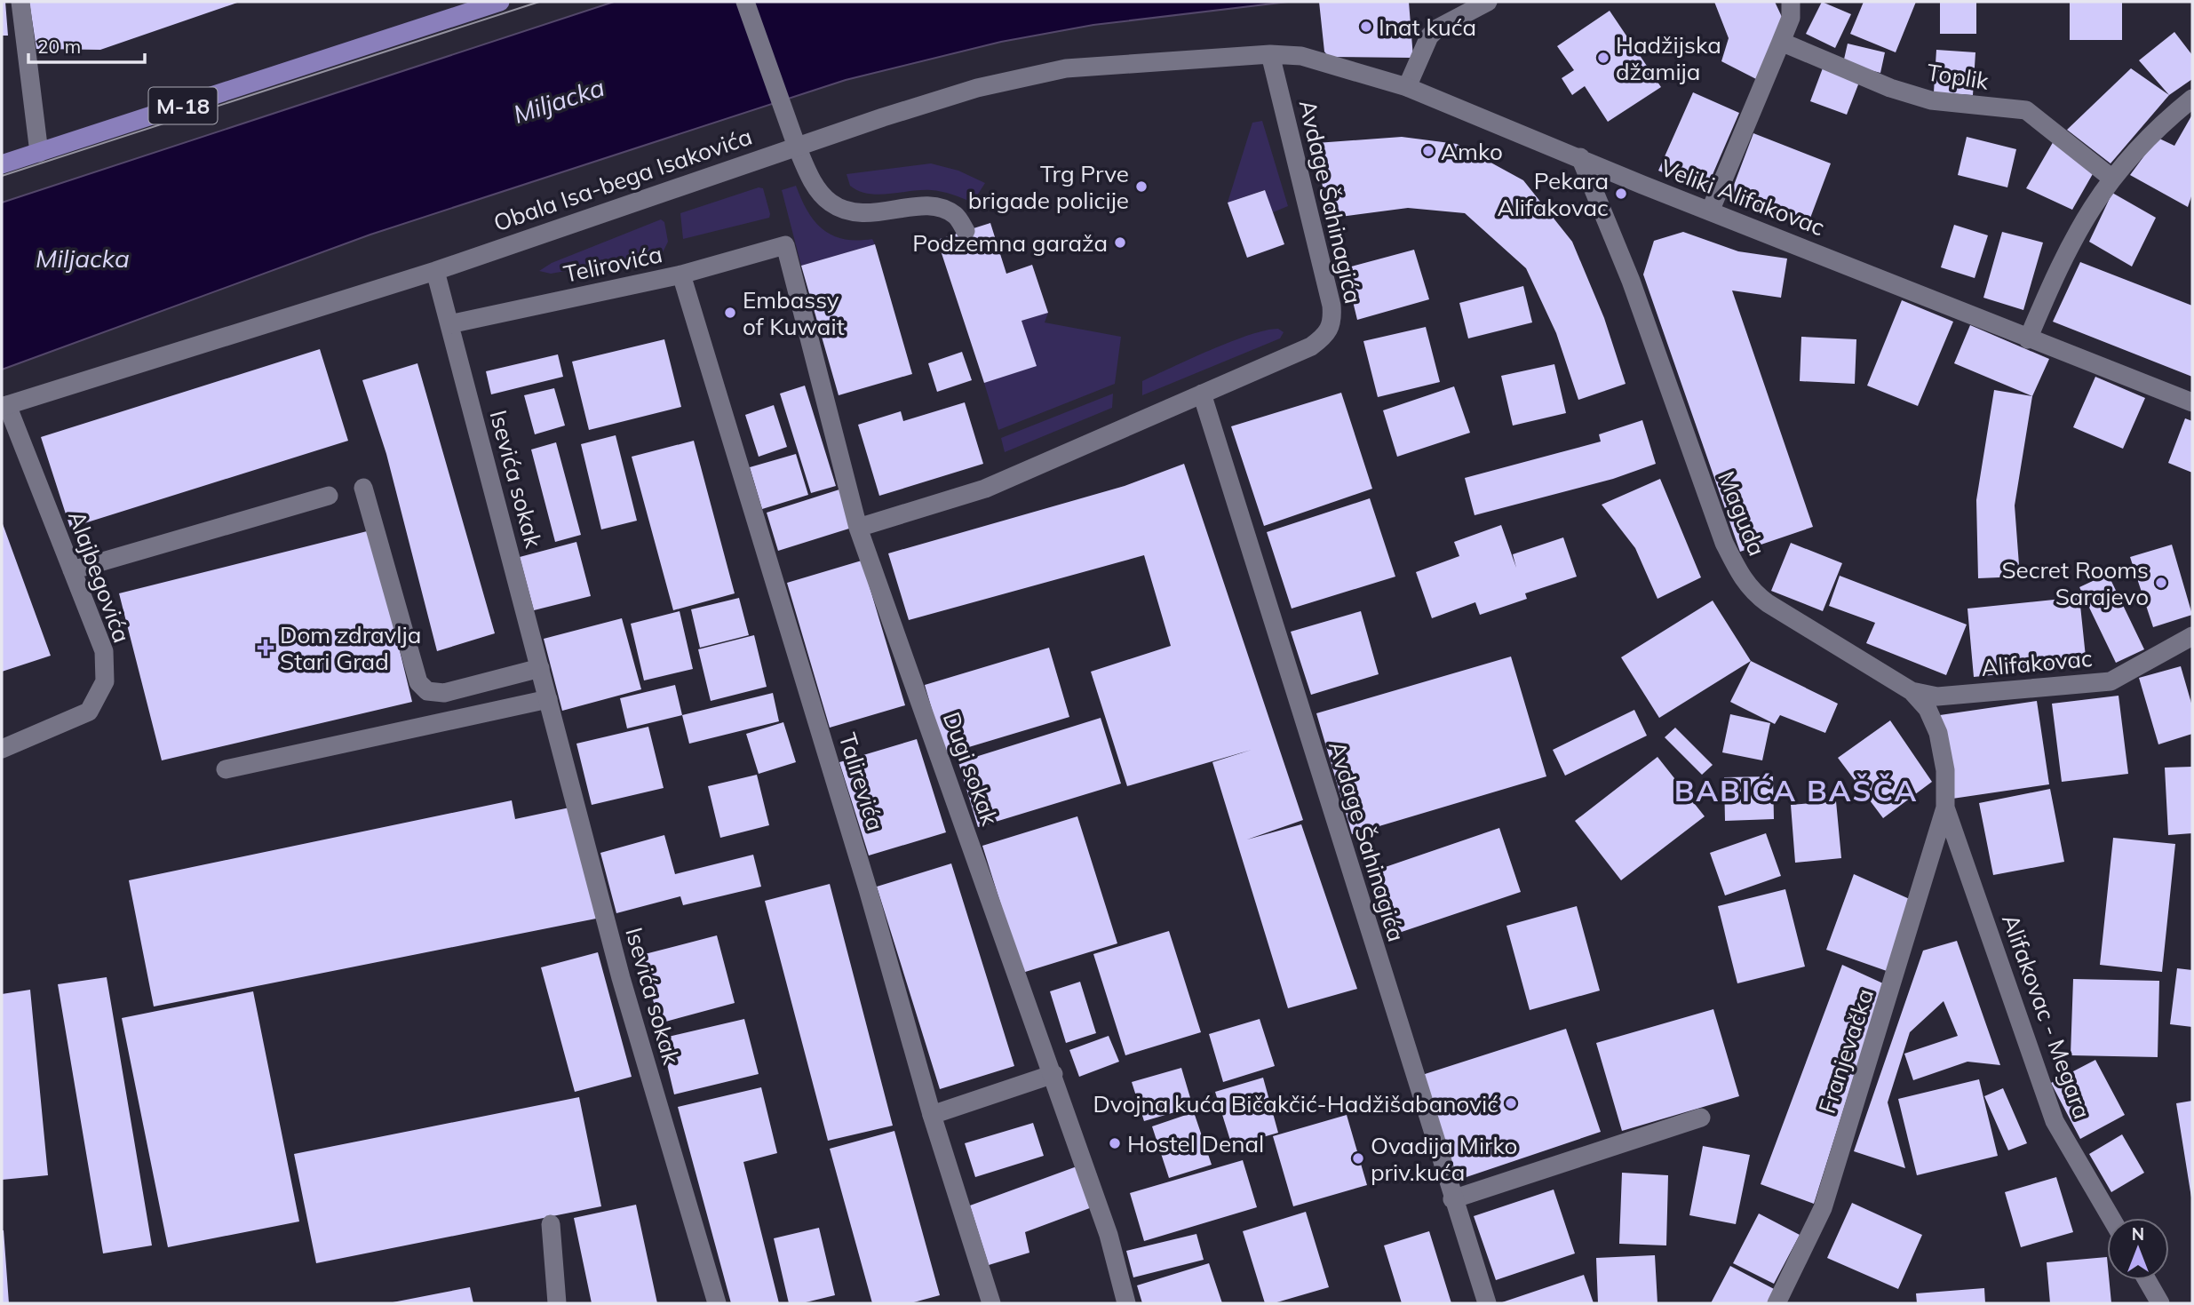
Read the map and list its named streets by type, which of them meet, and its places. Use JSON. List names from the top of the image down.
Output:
{
  "streets": {
    "main road": ["M-18"],
    "street": [
      "Toplik",
      "Obala Isa-bega Isakovića",
      "Veliki Alifakovac",
      "Avdage Šahinagića",
      "Telirovića",
      "Isevića sokak",
      "Maguda",
      "Alajbegovića",
      "Alifakovac",
      "Dugi sokak",
      "Talirevića",
      "Alifakovac - Megara",
      "Franjevačka"
    ]
  },
  "crossings": [
    ["Obala Isa-bega Isakovića", "Veliki Alifakovac"],
    ["Obala Isa-bega Isakovića", "Avdage Šahinagića"],
    ["Obala Isa-bega Isakovića", "Isevića sokak"],
    ["Obala Isa-bega Isakovića", "Alajbegovića"],
    ["Veliki Alifakovac", "Avdage Šahinagića"],
    ["Veliki Alifakovac", "Maguda"],
    ["Avdage Šahinagića", "Dugi sokak"],
    ["Telirovića", "Isevića sokak"],
    ["Telirovića", "Dugi sokak"],
    ["Telirovića", "Talirevića"],
    ["Maguda", "Alifakovac"],
    ["Maguda", "Alifakovac - Megara"],
    ["Maguda", "Franjevačka"],
    ["Alifakovac - Megara", "Franjevačka"]
  ],
  "districts": ["BABIĆA BAŠČA"],
  "water": ["Miljacka"],
  "places": {
    "other": [
      "Inat kuća",
      "Hadžijska džamija",
      "Amko",
      "Trg Prve brigade policije",
      "Pekara Alifakovac",
      "Podzemna garaža",
      "Embassy of Kuwait",
      "Secret Rooms Sarajevo",
      "Dvojna kuća Bičakčić-Hadžišabanović",
      "Hostel Denal",
      "Ovadija Mirko priv.kuća"
    ],
    "health": ["Dom zdravlja Stari Grad"]
  },
  "scale_bar": "20 m",
  "north": "top"
}
